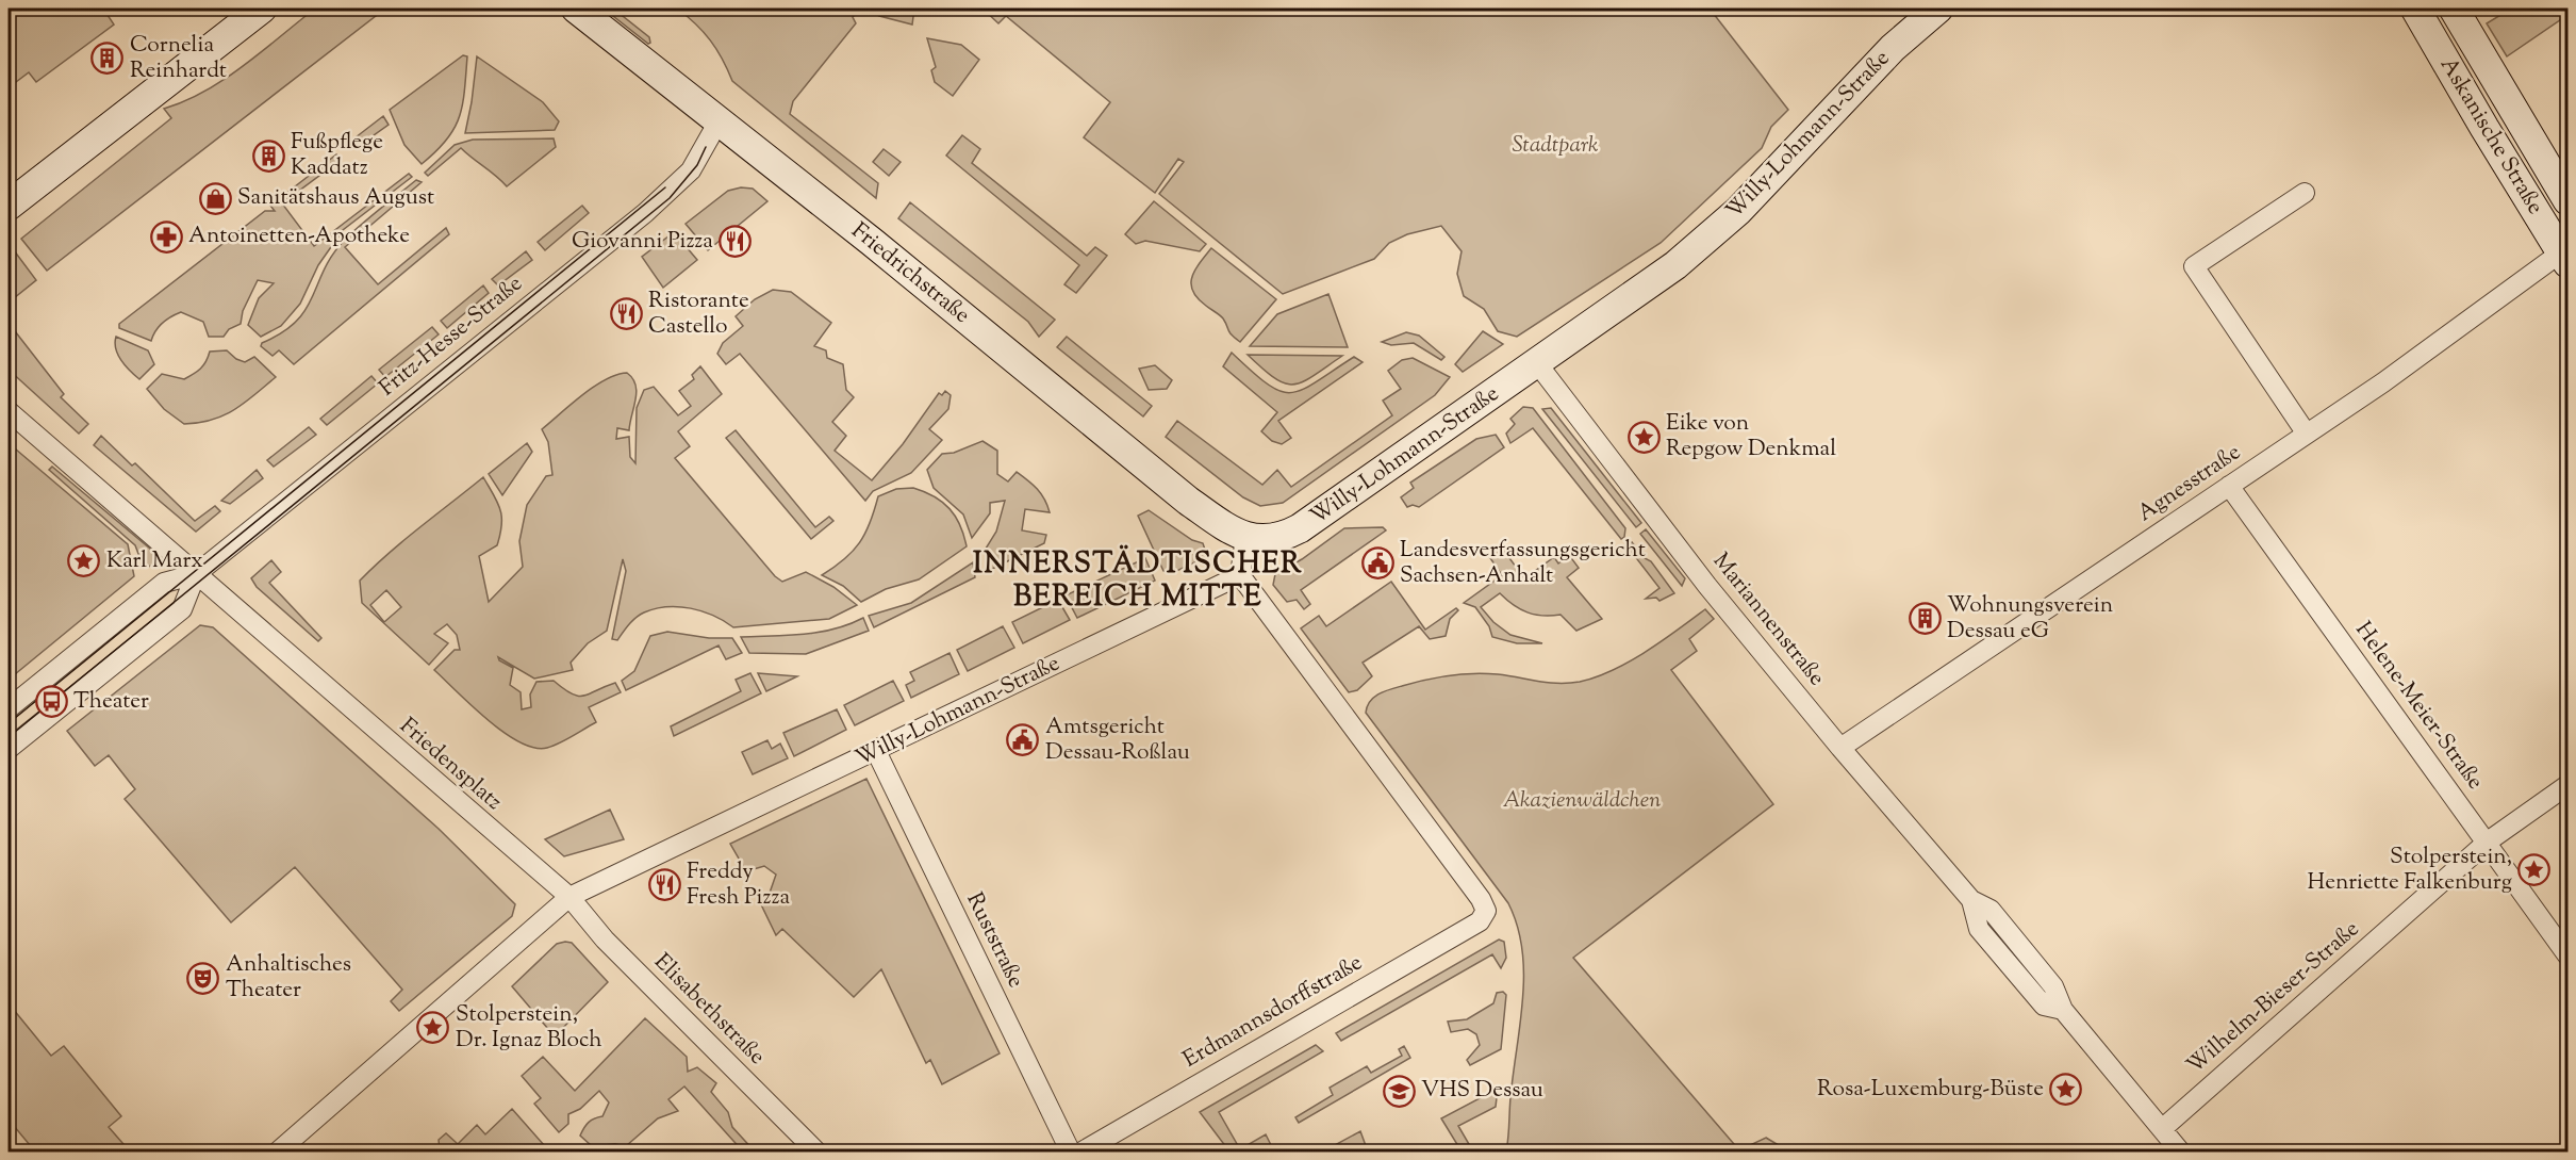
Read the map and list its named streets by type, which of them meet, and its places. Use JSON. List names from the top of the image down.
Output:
{
  "streets": {
    "street": [
      "Willy-Lohmann-Straße",
      "Askanische Straße",
      "Friedrichstraße",
      "Fritz-Hesse-Straße",
      "Agnesstraße",
      "Mariannenstraße",
      "Helene-Meier-Straße",
      "Friedensplatz",
      "Ruststraße",
      "Wilhelm-Bieser-Straße",
      "Elisabethstraße",
      "Erdmannsdorffstraße"
    ]
  },
  "crossings": [
    ["Willy-Lohmann-Straße", "Friedrichstraße"],
    ["Willy-Lohmann-Straße", "Mariannenstraße"],
    ["Willy-Lohmann-Straße", "Friedensplatz"],
    ["Willy-Lohmann-Straße", "Ruststraße"],
    ["Willy-Lohmann-Straße", "Elisabethstraße"],
    ["Willy-Lohmann-Straße", "Erdmannsdorffstraße"],
    ["Askanische Straße", "Agnesstraße"],
    ["Friedrichstraße", "Fritz-Hesse-Straße"],
    ["Fritz-Hesse-Straße", "Friedensplatz"],
    ["Agnesstraße", "Mariannenstraße"],
    ["Agnesstraße", "Helene-Meier-Straße"],
    ["Mariannenstraße", "Wilhelm-Bieser-Straße"],
    ["Helene-Meier-Straße", "Wilhelm-Bieser-Straße"],
    ["Friedensplatz", "Elisabethstraße"]
  ],
  "districts": ["INNERSTÄDTISCHER BEREICH MITTE"],
  "parks": ["Stadtpark", "Akazienwäldchen"],
  "places": {
    "building": ["Cornelia Reinhardt", "Fußpflege Kaddatz", "Wohnungsverein Dessau eG"],
    "shop": ["Sanitätshaus August"],
    "pharmacy": ["Antoinetten-Apotheke"],
    "restaurant": ["Giovanni Pizza", "Ristorante Castello", "Freddy Fresh Pizza"],
    "place": [
      "Eike von Repgow Denkmal",
      "Karl Marx",
      "Stolperstein, Henriette Falkenburg",
      "Stolperstein, Dr. Ignaz Bloch",
      "Rosa-Luxemburg-Büste"
    ],
    "public building": ["Landesverfassungsgericht Sachsen-Anhalt", "Amtsgericht Dessau-Roßlau"],
    "bus stop": ["Theater"],
    "theatre": ["Anhaltisches Theater"],
    "school or university": ["VHS Dessau"]
  }
}
